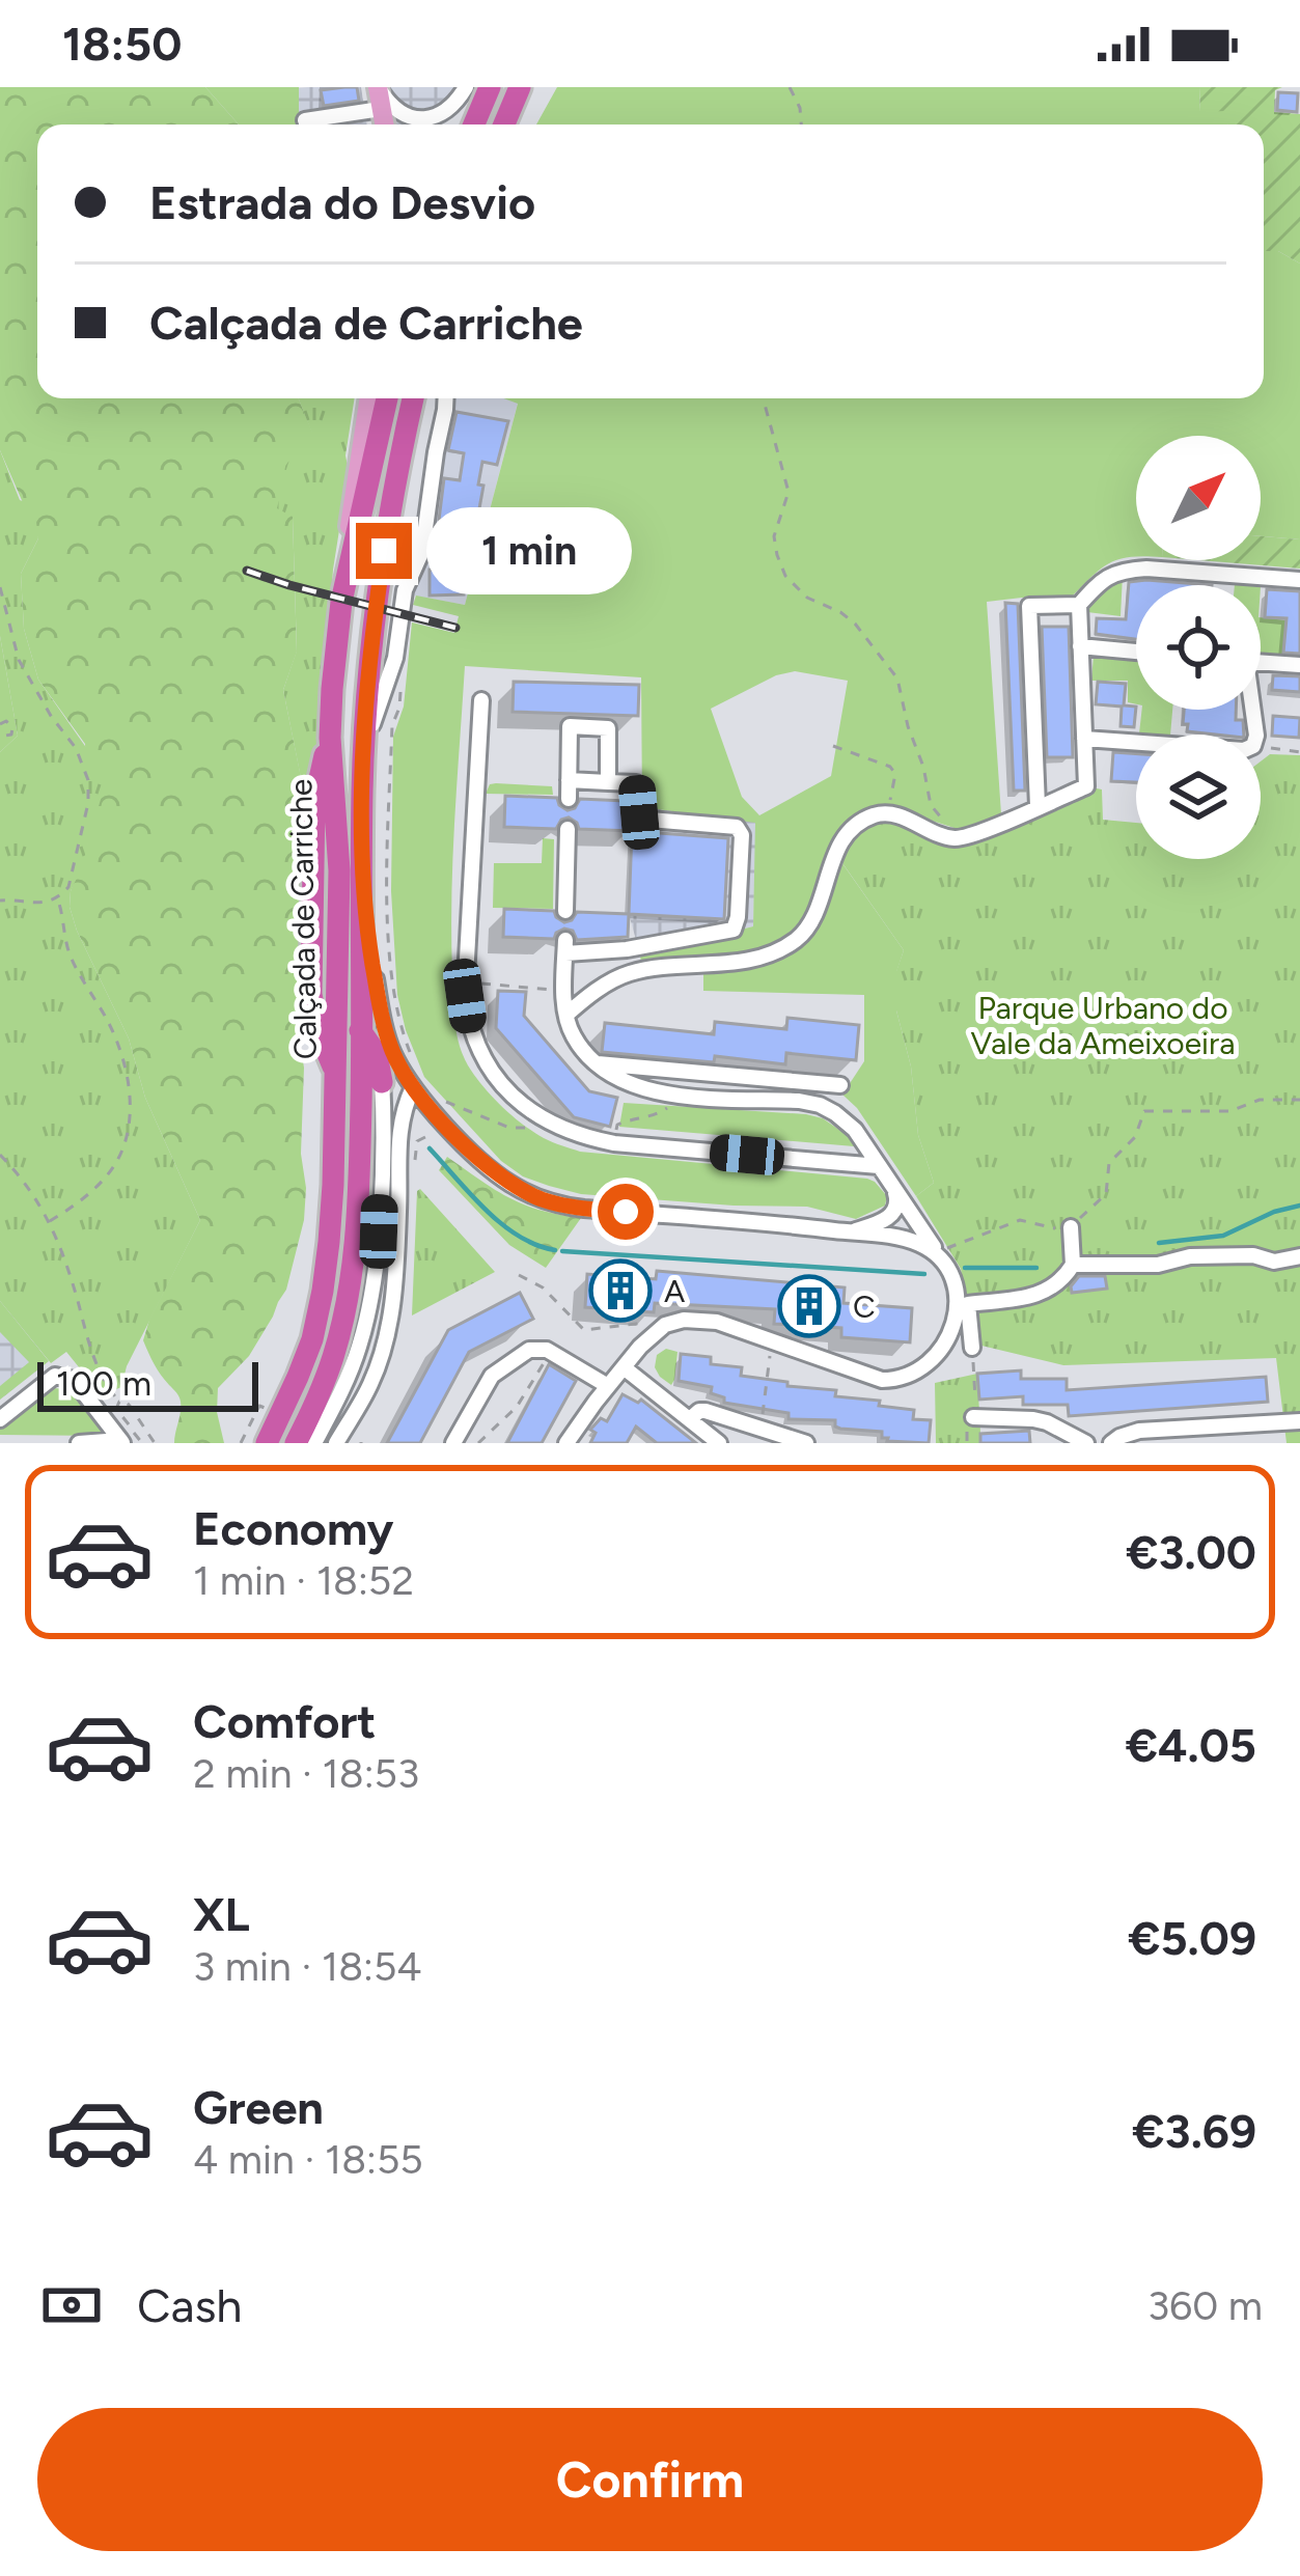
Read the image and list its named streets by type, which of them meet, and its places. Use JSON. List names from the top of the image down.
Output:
{
  "streets": {
    "highway": ["Calçada de Carriche"]
  },
  "parks": ["Parque Urbano do Vale da Ameixoeira"],
  "places": {
    "building": ["A", "C"]
  },
  "scale_bar": "100 m",
  "north": "top right",
  "page": {
    "status": "18:50",
    "banner": ["Estrada do Desvio", "Calçada de Carriche"],
    "bubble": "1 min",
    "scale": "100 m",
    "list": [
      {
        "name": "Economy",
        "note": "1 min · 18:52",
        "value": "€3.00"
      },
      {
        "name": "Comfort",
        "note": "2 min · 18:53",
        "value": "€4.05"
      },
      {
        "name": "XL",
        "note": "3 min · 18:54",
        "value": "€5.09"
      },
      {
        "name": "Green",
        "note": "4 min · 18:55",
        "value": "€3.69"
      }
    ],
    "pay": ["Cash", "360 m"],
    "buttons": "Confirm"
  }
}
